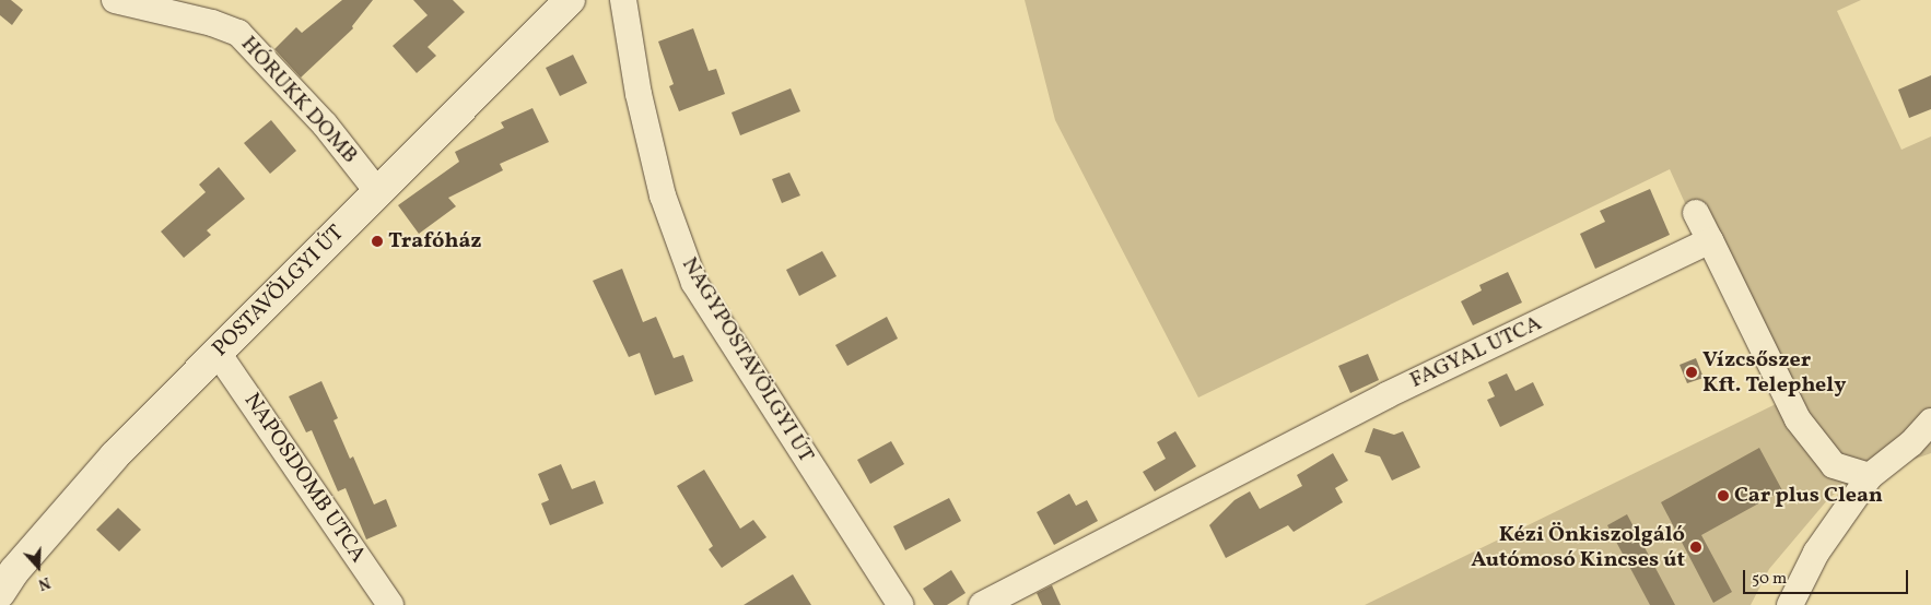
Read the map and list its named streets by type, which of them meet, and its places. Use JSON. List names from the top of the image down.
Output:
{
  "streets": {
    "street": [
      "HÓRUKK DOMB",
      "POSTAVÖLGYI ÚT",
      "FAGYAL UTCA",
      "NAGYPOSTAVÖLGYI ÚT",
      "NAPOSDOMB UTCA"
    ]
  },
  "crossings": [
    ["HÓRUKK DOMB", "POSTAVÖLGYI ÚT"],
    ["POSTAVÖLGYI ÚT", "NAPOSDOMB UTCA"]
  ],
  "places": [
    "Trafóház",
    "Vízcsőszer Kft. Telephely",
    "Car plus Clean",
    "Kézi Önkiszolgáló Autómosó Kincses út"
  ],
  "scale_bar": "50 m",
  "north": "bottom"
}
